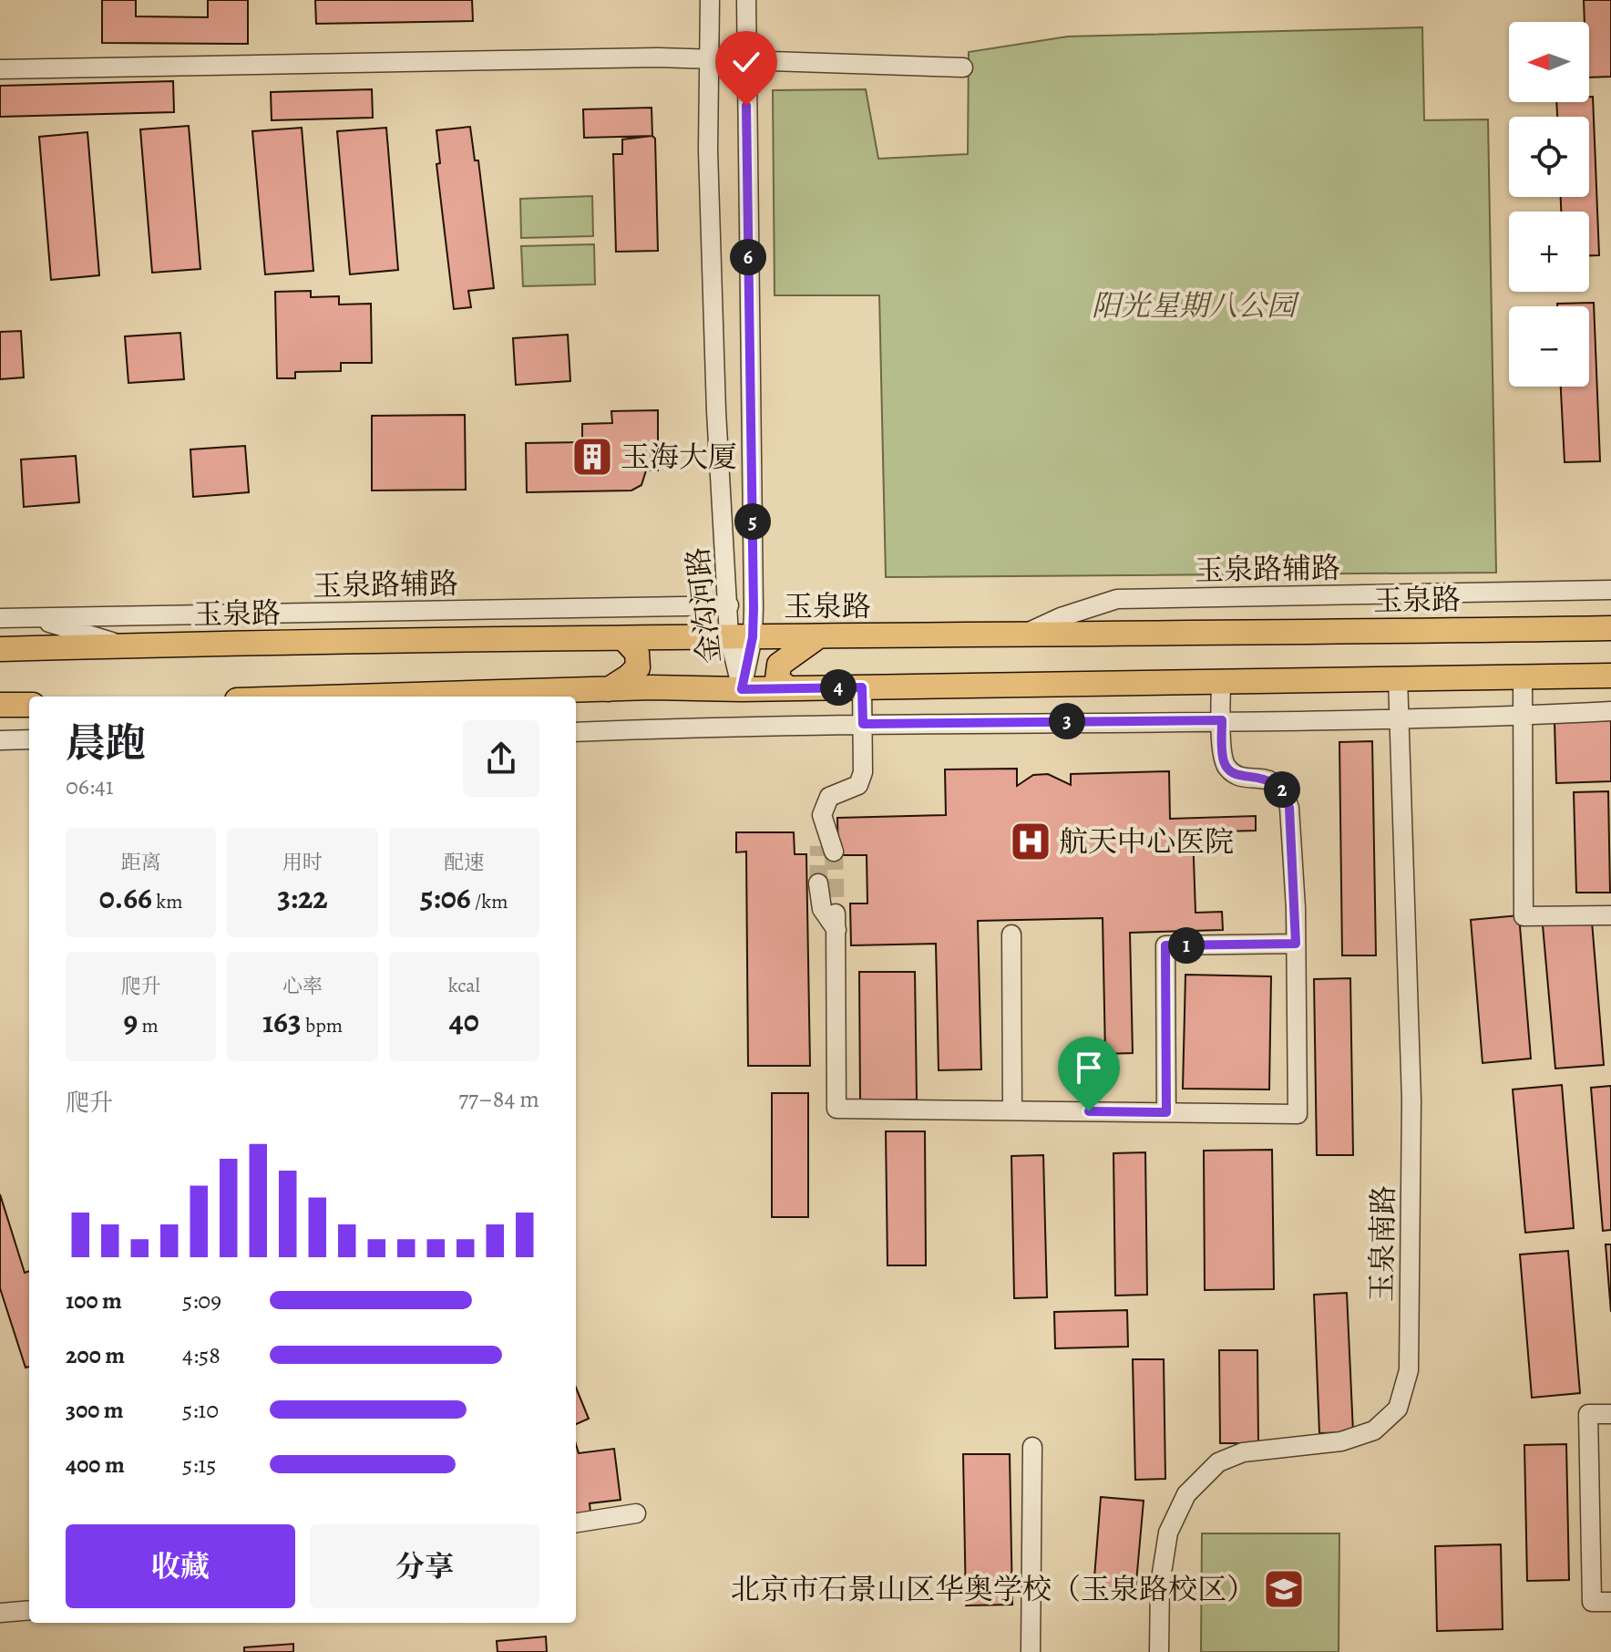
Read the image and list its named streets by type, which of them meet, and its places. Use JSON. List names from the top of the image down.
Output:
{
  "streets": {
    "main road": ["玉泉路"],
    "street": ["玉泉路辅路", "金沟河路", "玉泉南路"]
  },
  "crossings": [
    ["玉泉路辅路", "玉泉路"],
    ["玉泉路辅路", "金沟河路"],
    ["玉泉路", "金沟河路"]
  ],
  "parks": ["阳光星期八公园"],
  "places": {
    "building": ["玉海大厦"],
    "hospital": ["航天中心医院"],
    "school or university": ["北京市石景山区华奥学校（玉泉路校区）"]
  },
  "north": "left",
  "page": {
    "map_buttons": ["+", "−"],
    "pins": [
      "6",
      "5",
      "4",
      "3",
      "2",
      "1"
    ],
    "heading": ["晨跑", "06:41"],
    "stats": [
      ["距离", "0.66 km"],
      ["用时", "3:22"],
      ["配速", "5:06 /km"],
      ["爬升", "9 m"],
      ["心率", "163 bpm"],
      ["kcal", "40"]
    ],
    "chart": ["爬升", "77–84 m"],
    "list": [
      {
        "name": "100 m",
        "note": "5:09"
      },
      {
        "name": "200 m",
        "note": "4:58"
      },
      {
        "name": "300 m",
        "note": "5:10"
      },
      {
        "name": "400 m",
        "note": "5:15"
      }
    ],
    "buttons": ["收藏", "分享"]
  }
}
